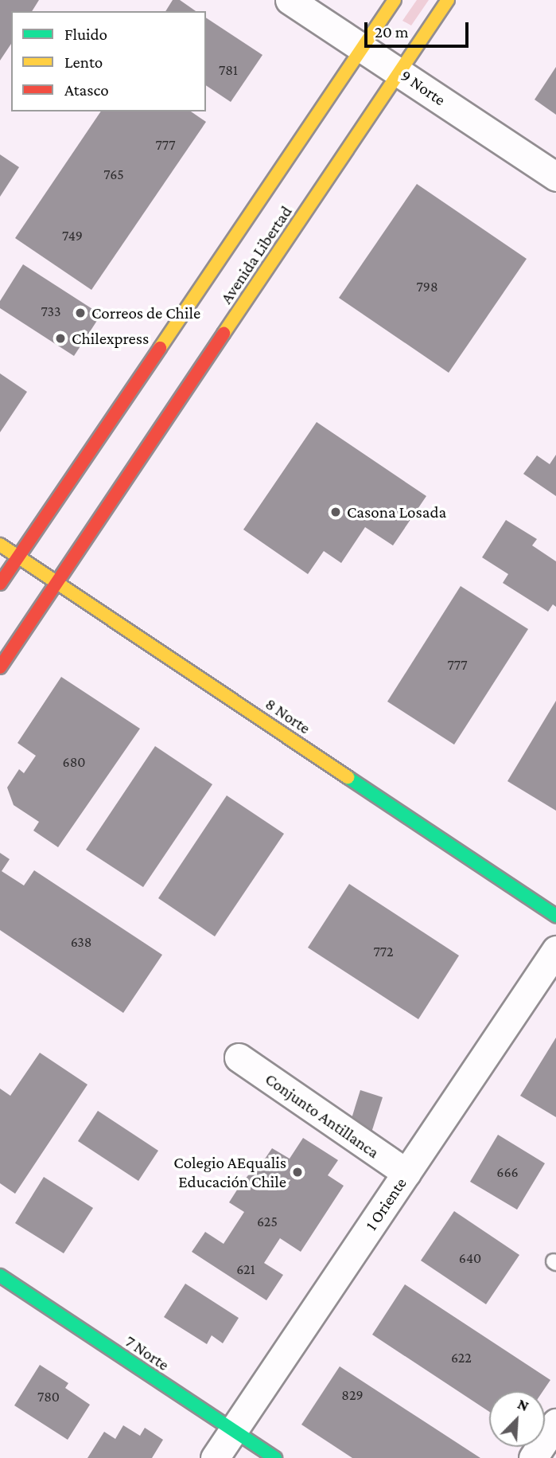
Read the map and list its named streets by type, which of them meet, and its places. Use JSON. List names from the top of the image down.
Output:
{
  "streets": {
    "main road": ["Avenida Libertad", "8 Norte", "7 Norte"],
    "street": ["9 Norte", "Conjunto Antillanca", "1 Oriente"]
  },
  "crossings": [
    ["9 Norte", "Avenida Libertad"],
    ["Avenida Libertad", "8 Norte"],
    ["Conjunto Antillanca", "1 Oriente"],
    ["1 Oriente", "7 Norte"]
  ],
  "places": [
    "Correos de Chile",
    "Chilexpress",
    "Casona Losada",
    "Colegio AEqualis Educación Chile"
  ],
  "house_numbers": [
    "781",
    "777",
    "765",
    "749",
    "798",
    "733",
    "777",
    "680",
    "638",
    "772",
    "666",
    "625",
    "640",
    "621",
    "622",
    "829",
    "780"
  ],
  "legend": ["Fluido", "Lento", "Atasco"],
  "scale_bar": "20 m",
  "north": "top right"
}
